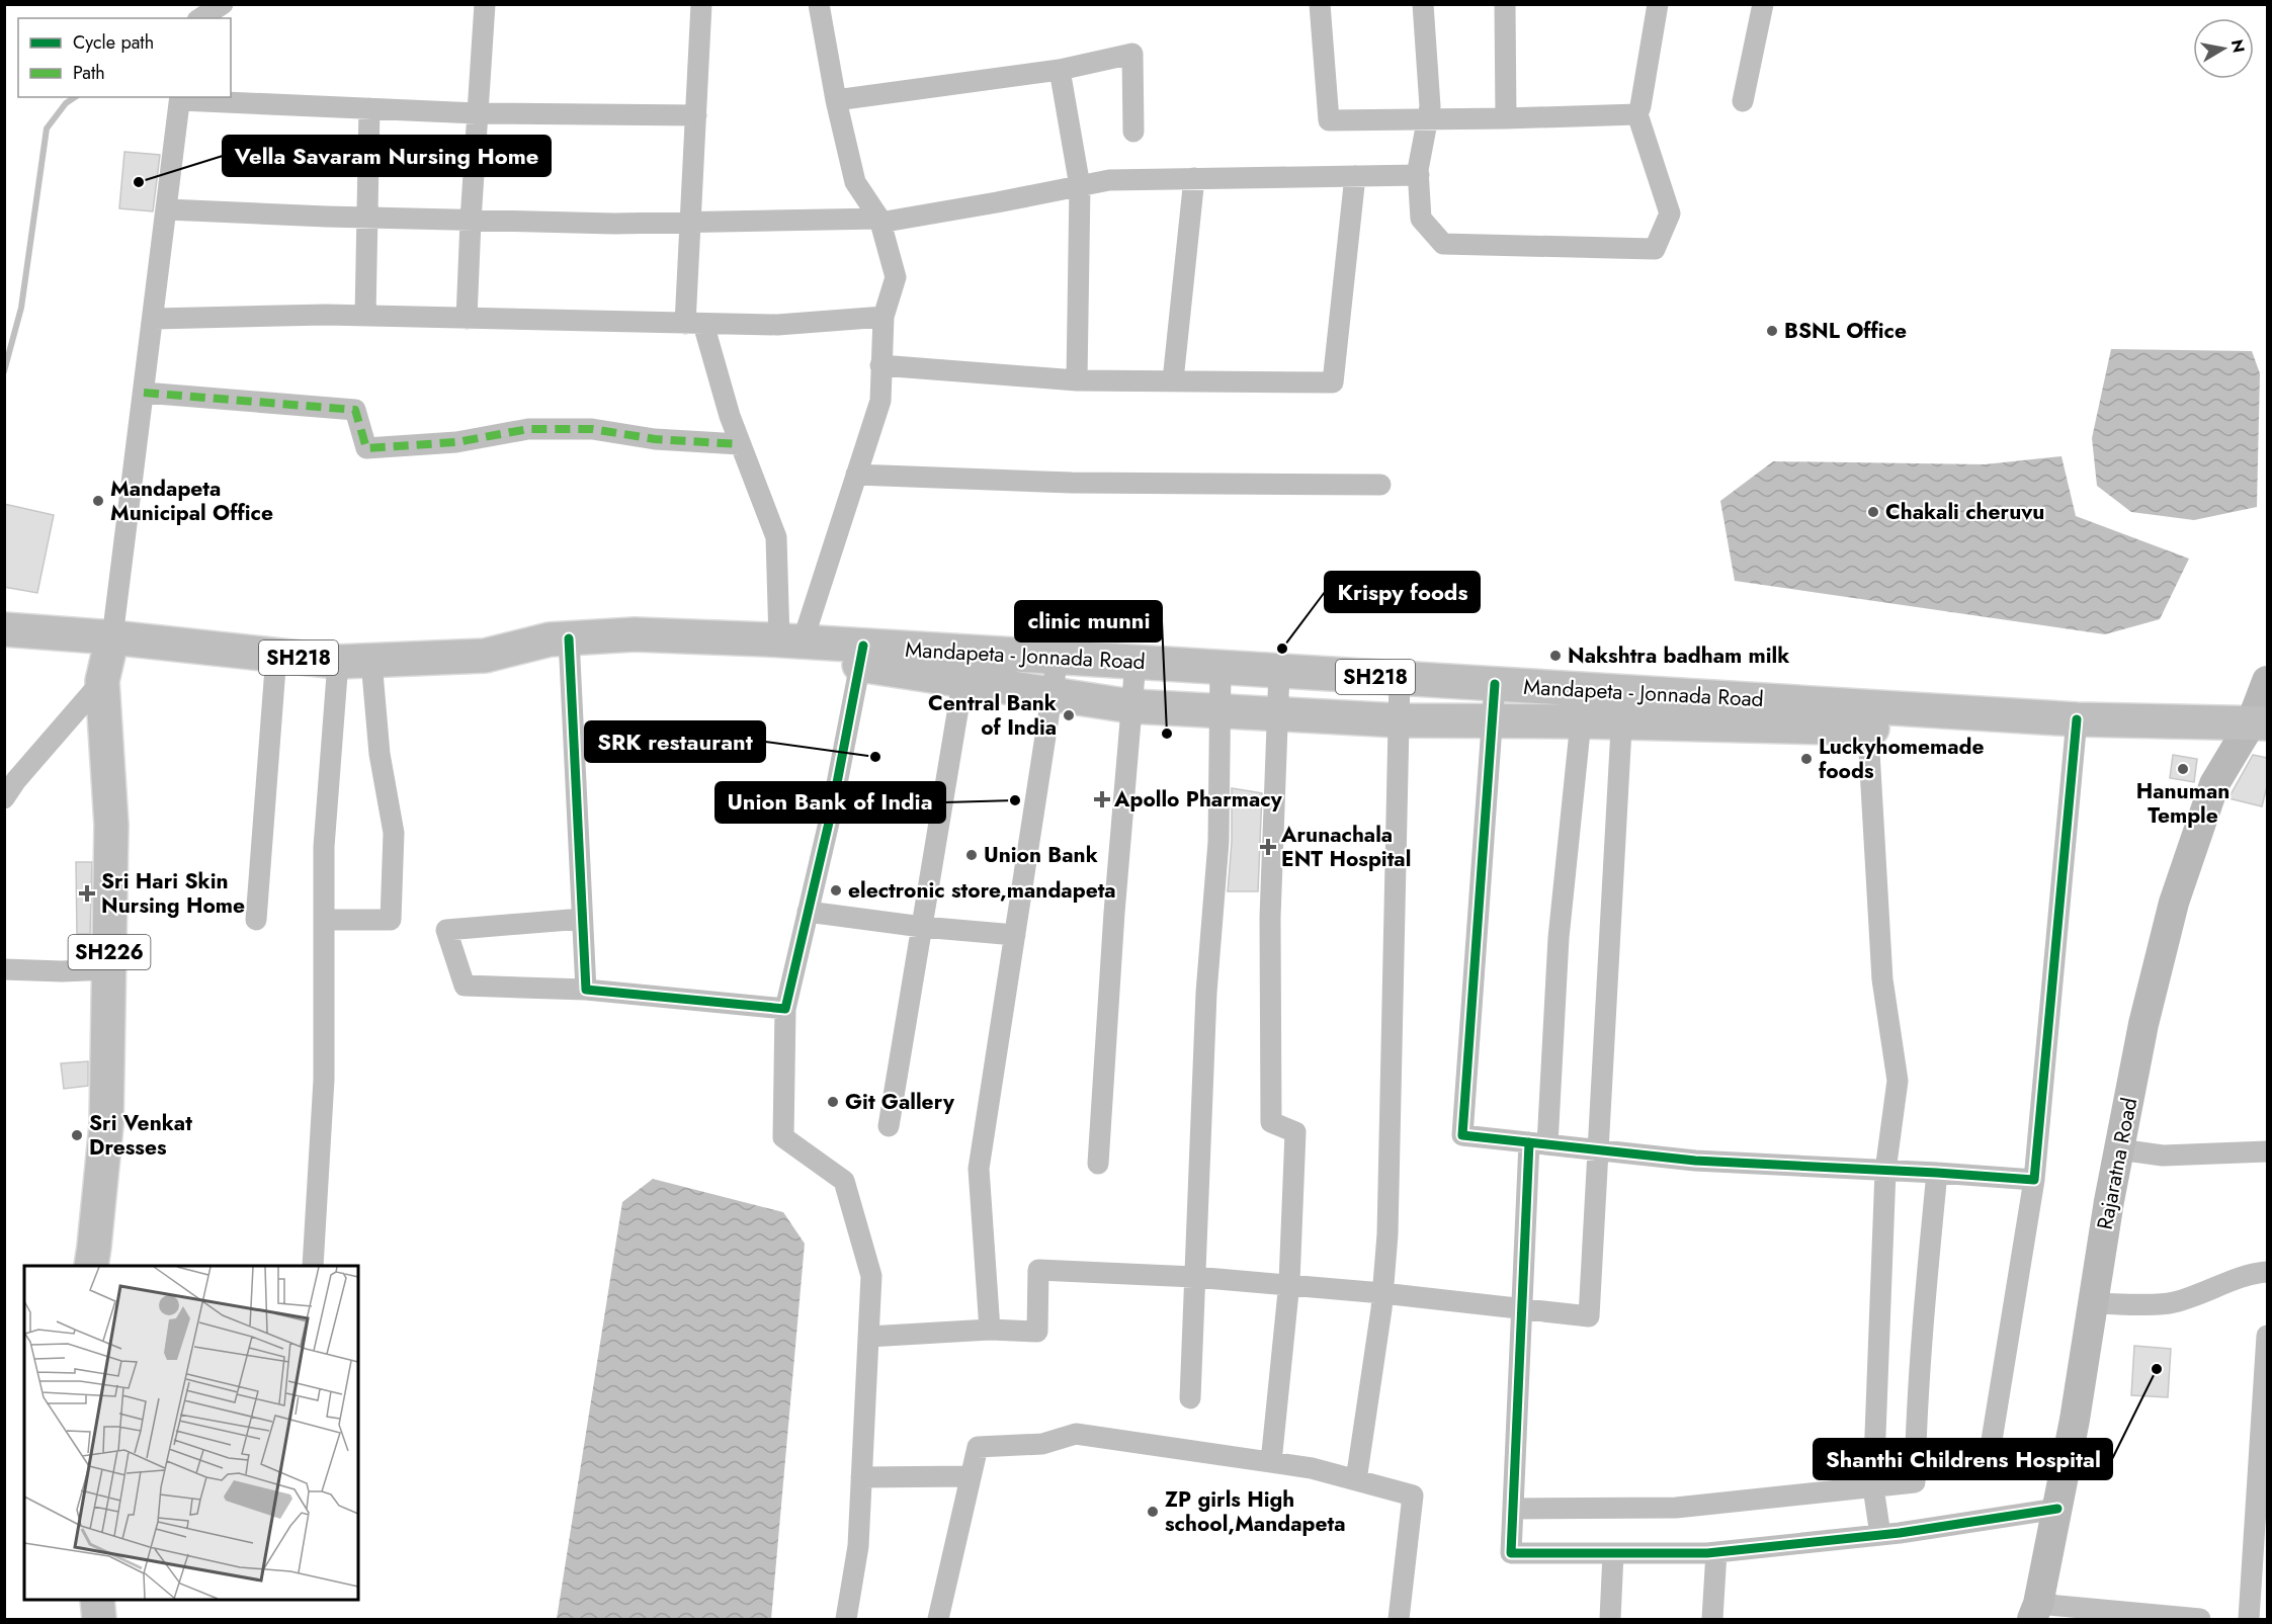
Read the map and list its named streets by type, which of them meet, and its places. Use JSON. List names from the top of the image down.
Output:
{
  "streets": {
    "main road": ["Mandapeta - Jonnada Road", "SH218", "SH226"],
    "street": ["Rajaratna Road"]
  },
  "crossings": [
    ["Mandapeta - Jonnada Road", "SH218"],
    ["Mandapeta - Jonnada Road", "SH226"],
    ["Mandapeta - Jonnada Road", "Rajaratna Road"]
  ],
  "places": {
    "other": [
      "Vella Savaram Nursing Home",
      "BSNL Office",
      "Mandapeta Municipal Office",
      "Chakali cheruvu",
      "Krispy foods",
      "Nakshtra badham milk",
      "Central Bank of India",
      "clinic munni",
      "SRK restaurant",
      "Luckyhomemade foods",
      "Hanuman Temple",
      "Union Bank of India",
      "Union Bank",
      "electronic store,mandapeta",
      "Git Gallery",
      "Sri Venkat Dresses",
      "Shanthi Childrens Hospital",
      "ZP girls High school,Mandapeta"
    ],
    "health": ["Apollo Pharmacy", "Arunachala ENT Hospital", "Sri Hari Skin Nursing Home"]
  },
  "legend": ["Cycle path", "Path"],
  "north": "right"
}
